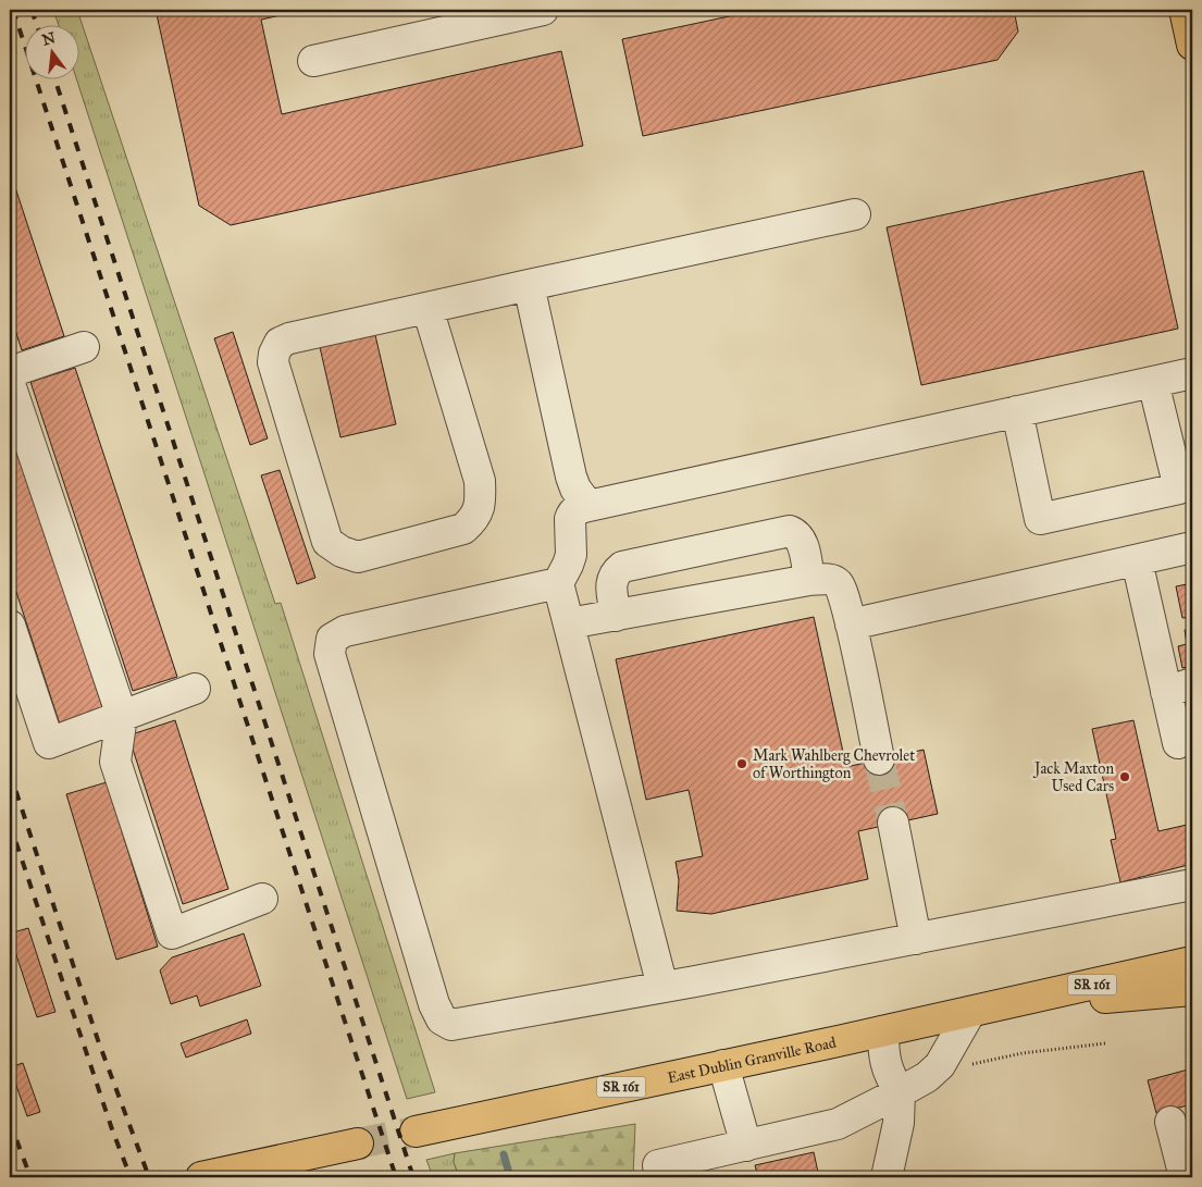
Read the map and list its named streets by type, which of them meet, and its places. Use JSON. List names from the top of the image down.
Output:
{
  "streets": {
    "main road": ["SR 161", "East Dublin Granville Road"]
  },
  "places": ["Mark Wahlberg Chevrolet of Worthington", "Jack Maxton Used Cars"],
  "north": "top"
}
